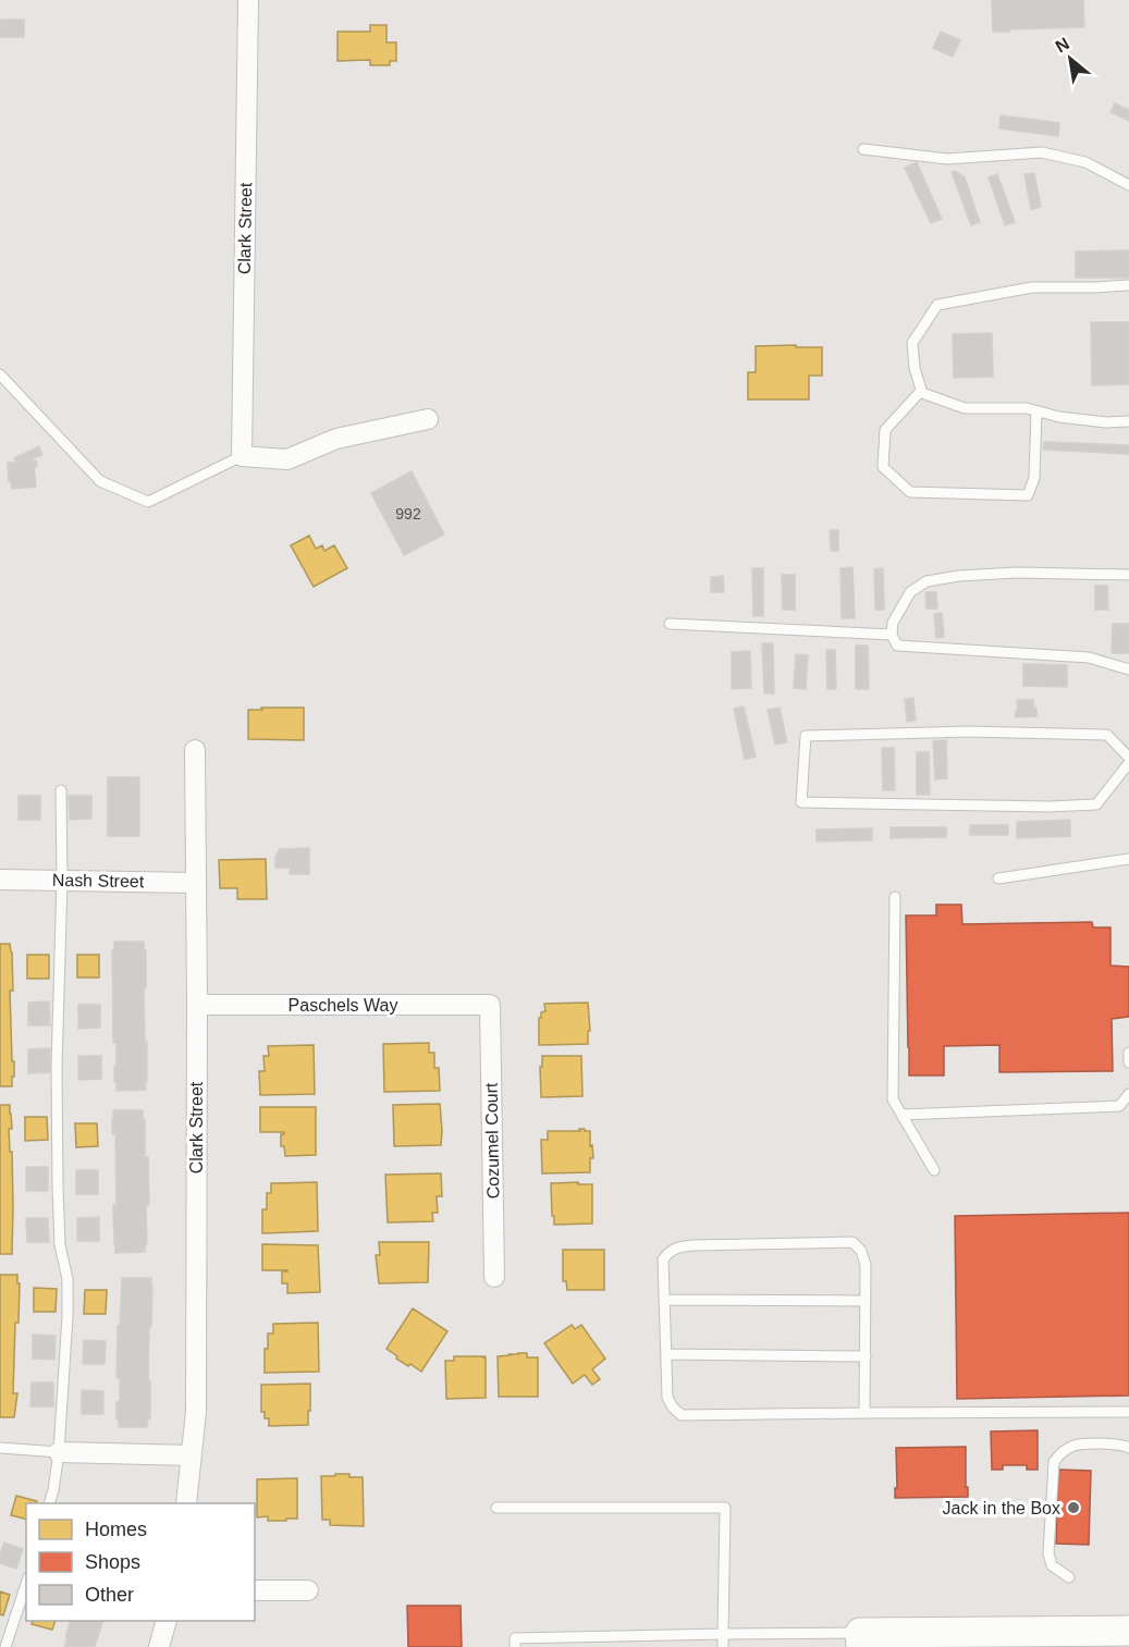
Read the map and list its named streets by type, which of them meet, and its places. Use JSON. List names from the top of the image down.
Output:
{
  "streets": {
    "street": [
      "Clark Street",
      "Nash Street",
      "Paschels Way",
      "Cozumel Court"
    ]
  },
  "crossings": [
    ["Clark Street", "Nash Street"],
    ["Clark Street", "Paschels Way"],
    ["Paschels Way", "Cozumel Court"]
  ],
  "places": ["Jack in the Box"],
  "house_numbers": ["992"],
  "legend": ["Homes", "Shops", "Other"],
  "north": "top left"
}
